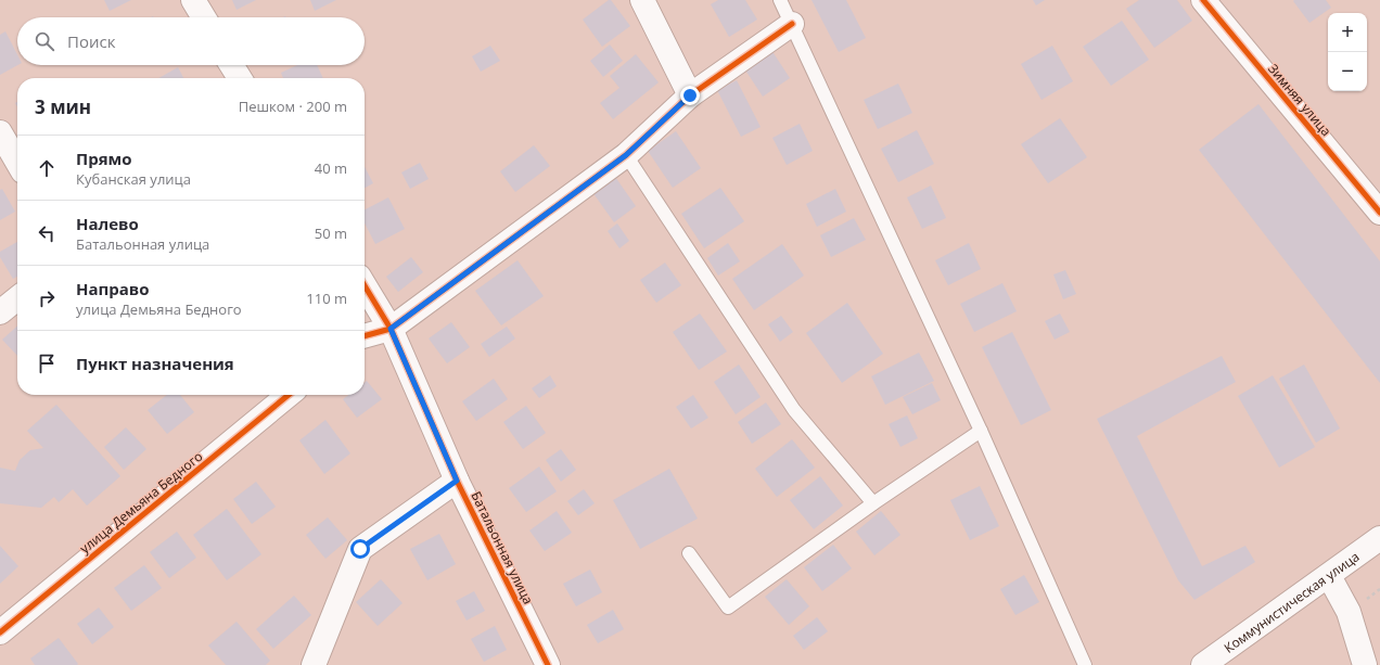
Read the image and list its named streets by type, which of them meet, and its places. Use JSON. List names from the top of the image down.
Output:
{
  "streets": {
    "street": [
      "Зимняя улица",
      "улица Демьяна Бедного",
      "Батальонная улица",
      "Коммунистическая улица"
    ]
  },
  "page": {
    "map_buttons": ["+", "−"],
    "search": "Поиск",
    "heading": ["3 мин", "Пешком · 200 m"],
    "list": [
      ["Прямо", "Кубанская улица", "40 m"],
      ["Налево", "Батальонная улица", "50 m"],
      ["Направо", "улица Демьяна Бедного", "110 m"],
      "Пункт назначения"
    ]
  }
}
